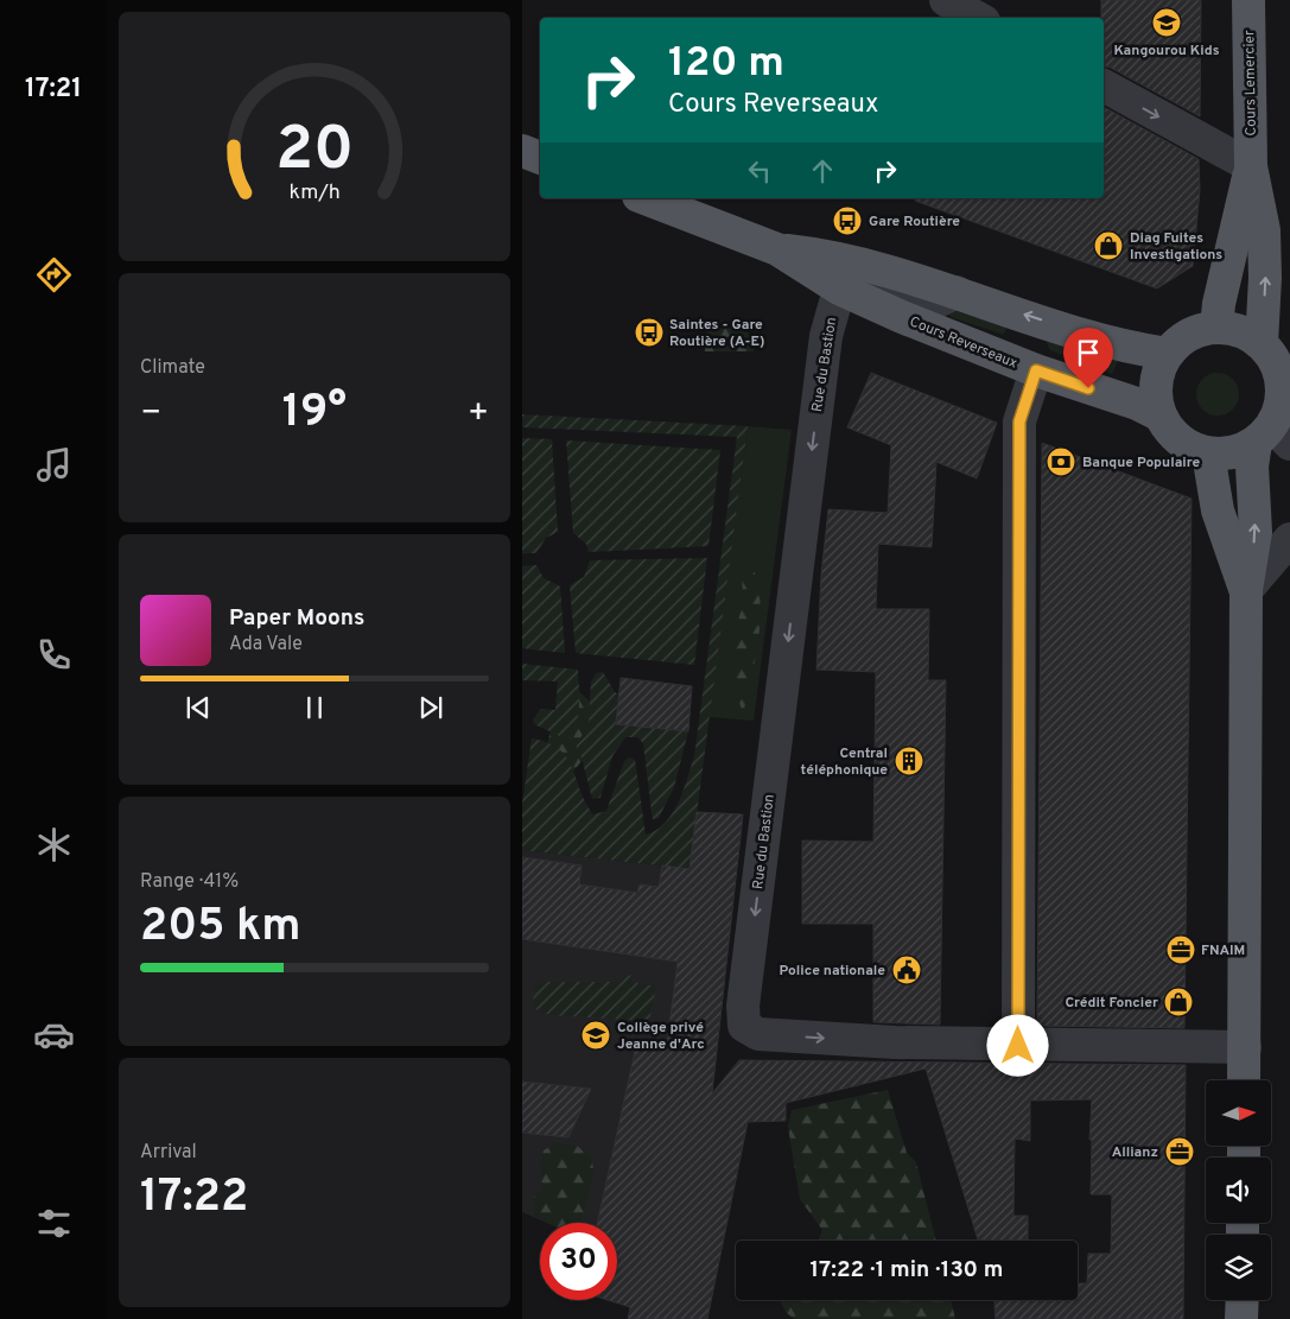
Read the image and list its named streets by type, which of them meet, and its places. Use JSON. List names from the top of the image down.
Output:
{
  "streets": {
    "main road": ["Cours Lemercier", "Cours Reverseaux"],
    "street": ["Rue du Bastion"]
  },
  "crossings": [
    ["Cours Lemercier", "Cours Reverseaux"],
    ["Cours Reverseaux", "Rue du Bastion"]
  ],
  "places": {
    "school or university": ["Kangourou Kids", "Collège privé Jeanne d'Arc"],
    "bus stop": ["Gare Routière", "Saintes - Gare Routière (A-E)"],
    "shop": ["Diag Fuites Investigations", "Crédit Foncier"],
    "bank": ["Banque Populaire"],
    "building": ["Central téléphonique"],
    "office": ["FNAIM", "Allianz"],
    "public building": ["Police nationale"]
  },
  "north": "right",
  "page": {
    "tabs": "17:21",
    "turn": ["120 m", "Cours Reverseaux"],
    "tile": [
      "Climate",
      ["Range · 41%", "205 km"],
      ["Arrival", "17:22"]
    ],
    "heat": ["−", "19°", "+"],
    "song": ["Paper Moons", "Ada Vale"],
    "limit": "30",
    "trip": "17:22 · 1 min · 130 m",
    "gauge": ["20", "km/h"]
  }
}
